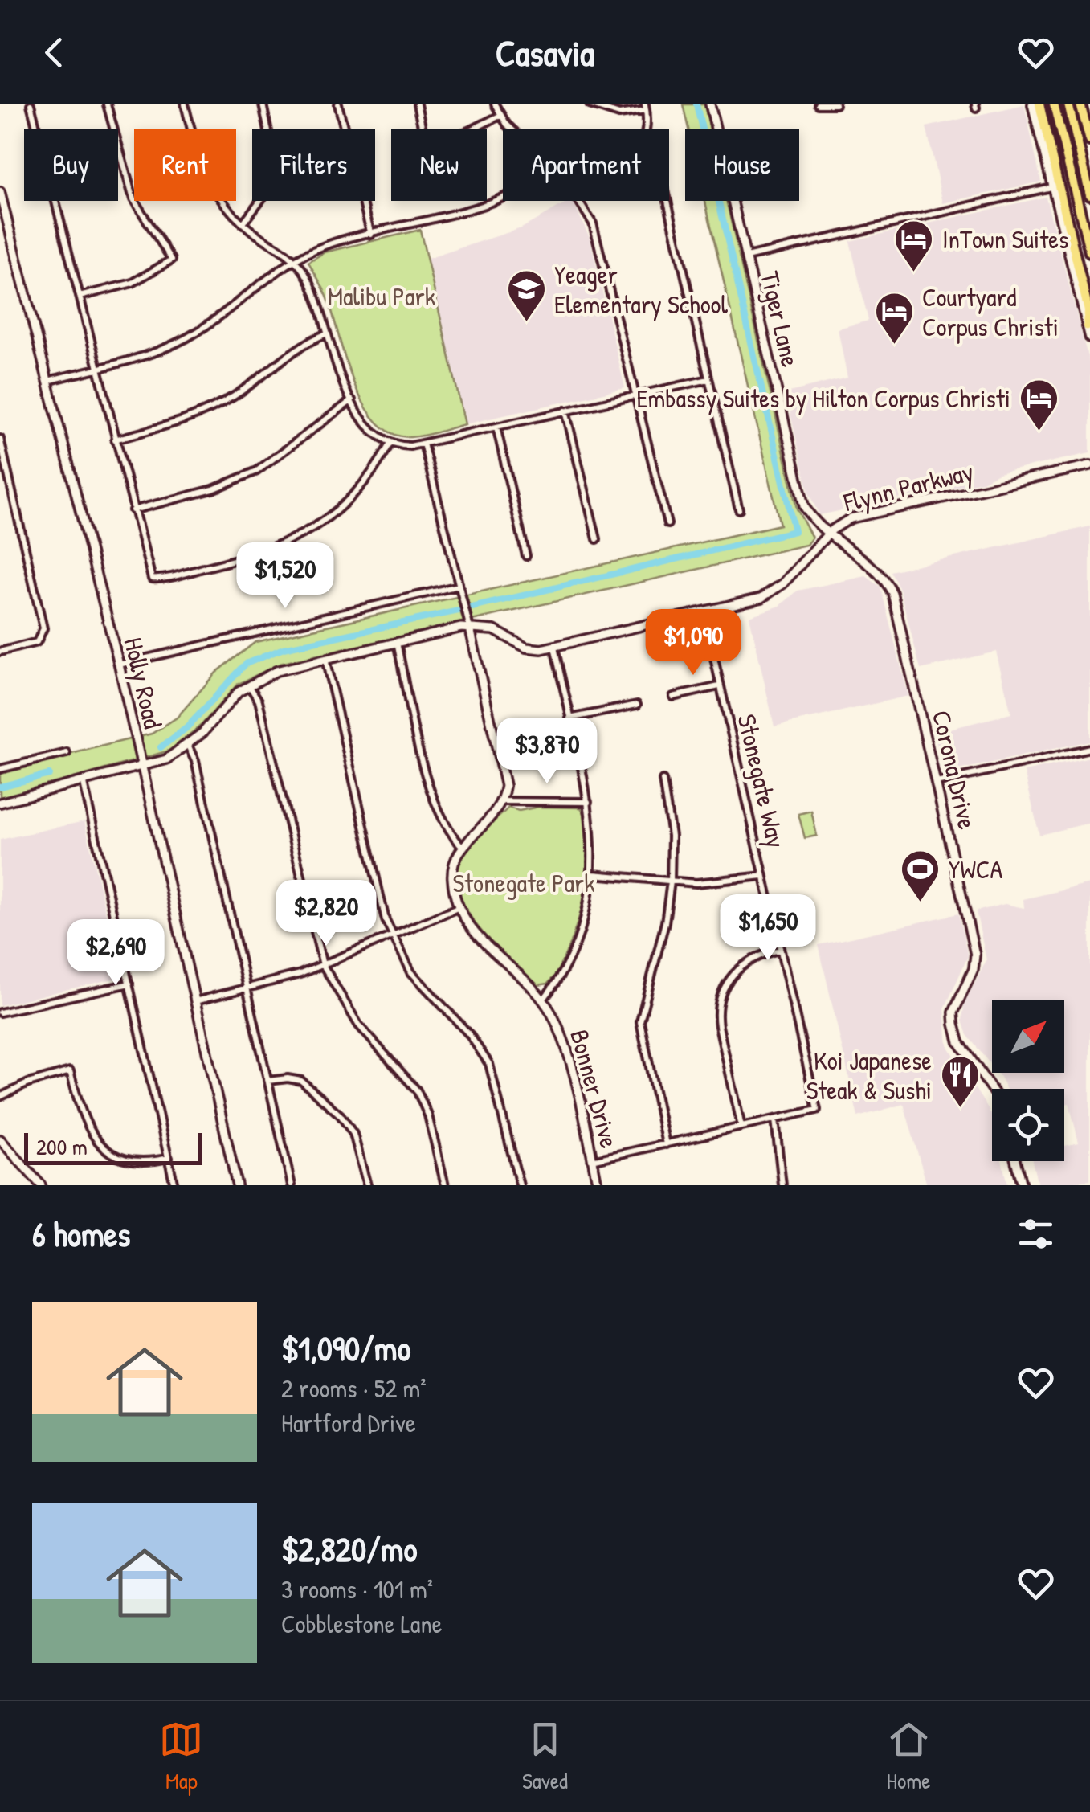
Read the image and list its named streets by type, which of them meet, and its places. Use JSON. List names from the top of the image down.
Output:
{
  "streets": {
    "street": [
      "Tiger Lane",
      "Flynn Parkway",
      "Holly Road",
      "Corona Drive",
      "Stonegate Way",
      "Bonner Drive"
    ]
  },
  "crossings": [
    ["Tiger Lane", "Flynn Parkway"],
    ["Tiger Lane", "Corona Drive"],
    ["Flynn Parkway", "Holly Road"],
    ["Flynn Parkway", "Corona Drive"],
    ["Flynn Parkway", "Stonegate Way"],
    ["Stonegate Way", "Bonner Drive"]
  ],
  "parks": ["Malibu Park", "Stonegate Park"],
  "places": {
    "hotel": ["InTown Suites", "Courtyard Corpus Christi", "Embassy Suites by Hilton Corpus Christi"],
    "school or university": ["Yeager Elementary School"],
    "sports": ["YWCA"],
    "restaurant": ["Koi Japanese Steak & Sushi"]
  },
  "scale_bar": "200 m",
  "north": "top right",
  "page": {
    "header": "Casavia",
    "chip": [
      "Buy",
      "Rent",
      "Filters",
      "New",
      "Apartment",
      "House"
    ],
    "price": [
      "$1,520",
      "$1,090",
      "$3,870",
      "$2,820",
      "$1,650",
      "$2,690"
    ],
    "scale": "200 m",
    "heading": "6 homes",
    "list": [
      {
        "name": "$1,090/mo",
        "note": "2 rooms · 52 m² · Hartford Drive"
      },
      {
        "name": "$2,820/mo",
        "note": "3 rooms · 101 m² · Cobblestone Lane"
      }
    ],
    "tabs": ["Map", "Saved", "Home"]
  }
}
